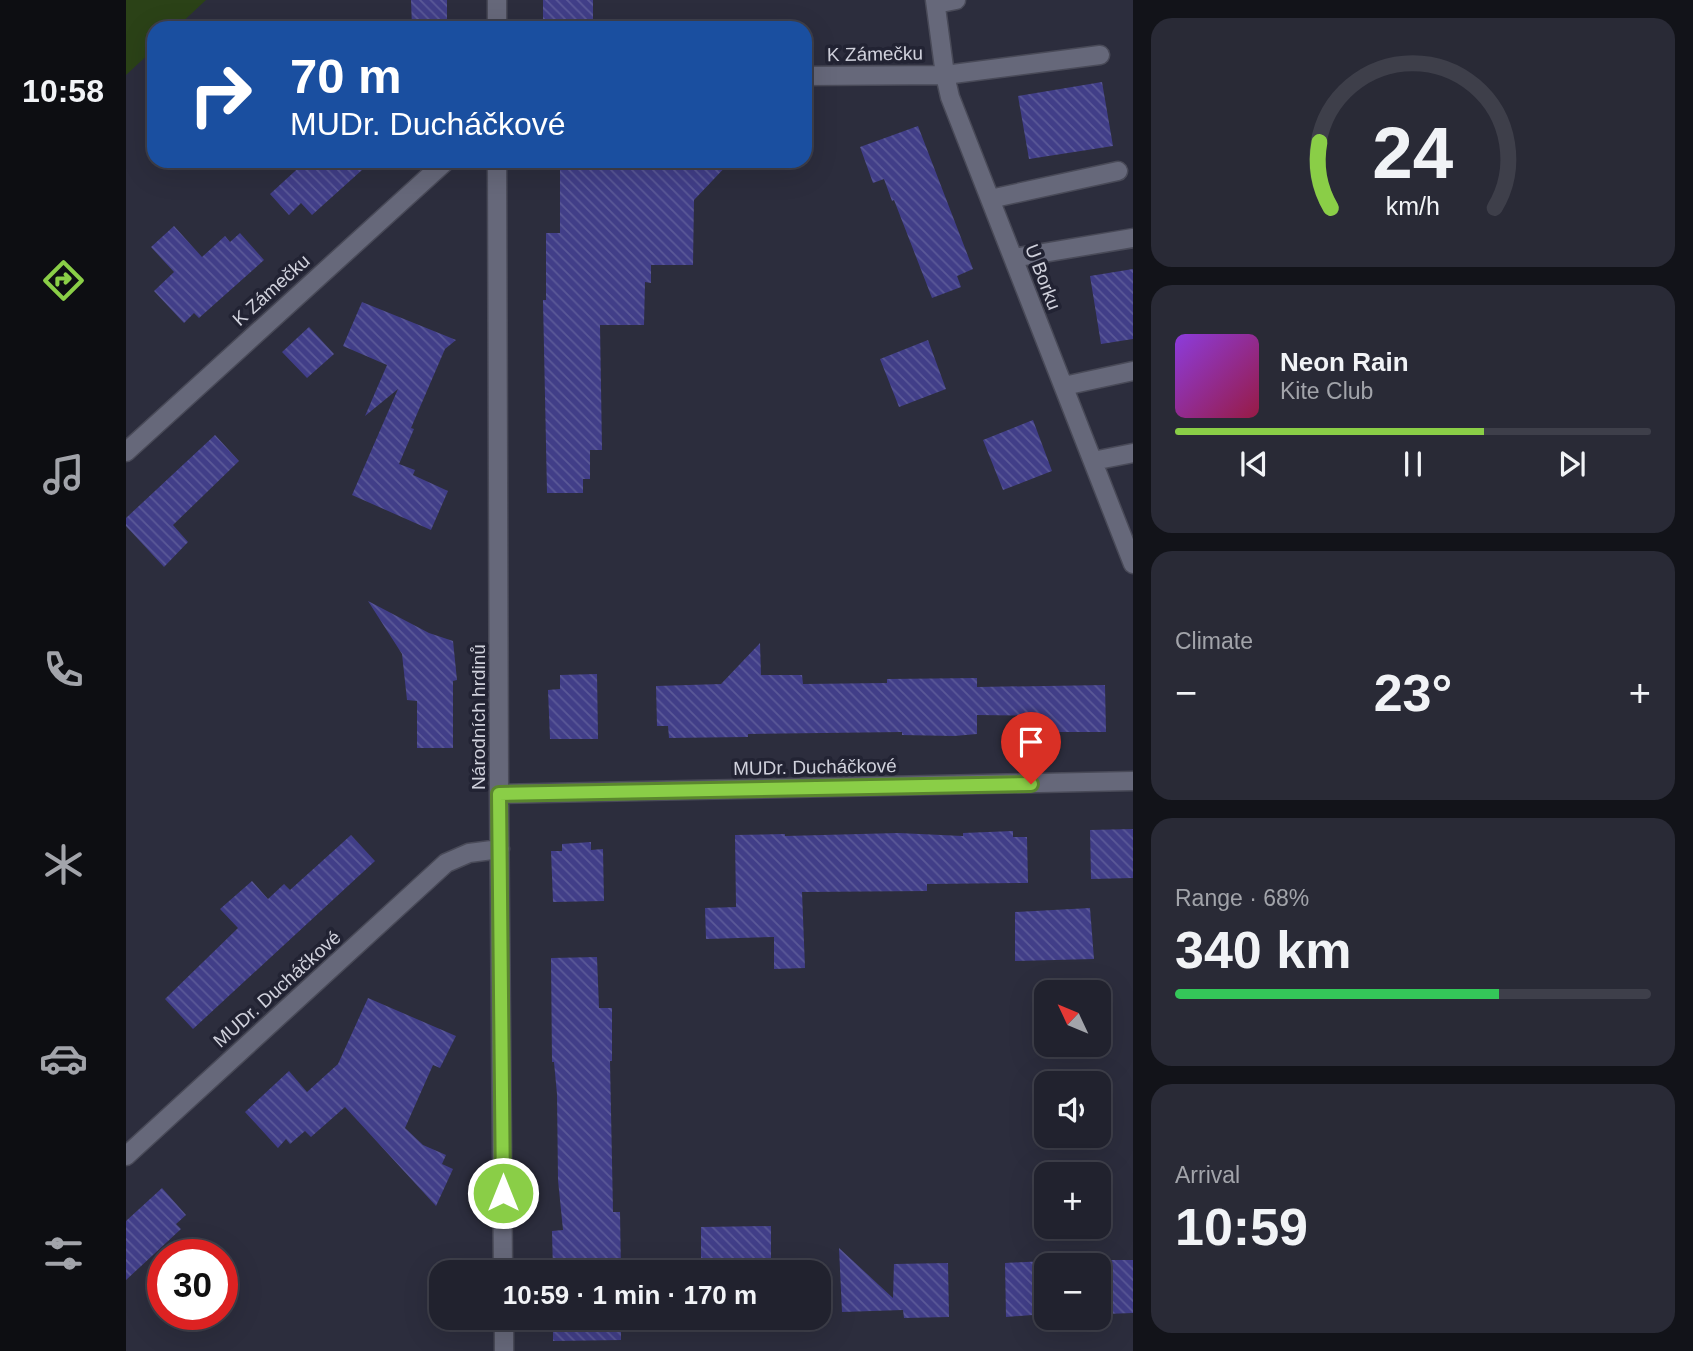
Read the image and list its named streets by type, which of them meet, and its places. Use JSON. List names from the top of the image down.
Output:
{
  "streets": {
    "street": [
      "K Zámečku",
      "U Borku",
      "Národních hrdinů",
      "MUDr. Ducháčkové"
    ]
  },
  "crossings": [
    ["K Zámečku", "U Borku"],
    ["Národních hrdinů", "MUDr. Ducháčkové"]
  ],
  "north": "top left",
  "page": {
    "tabs": "10:58",
    "turn": ["70 m", "MUDr. Ducháčkové"],
    "song": ["Neon Rain", "Kite Club"],
    "tile": [
      "Climate",
      ["Range · 68%", "340 km"],
      ["Arrival", "10:59"]
    ],
    "heat": ["−", "23°", "+"],
    "map_buttons": ["+", "−"],
    "limit": "30",
    "trip": "10:59 · 1 min · 170 m",
    "gauge": ["24", "km/h"]
  }
}
